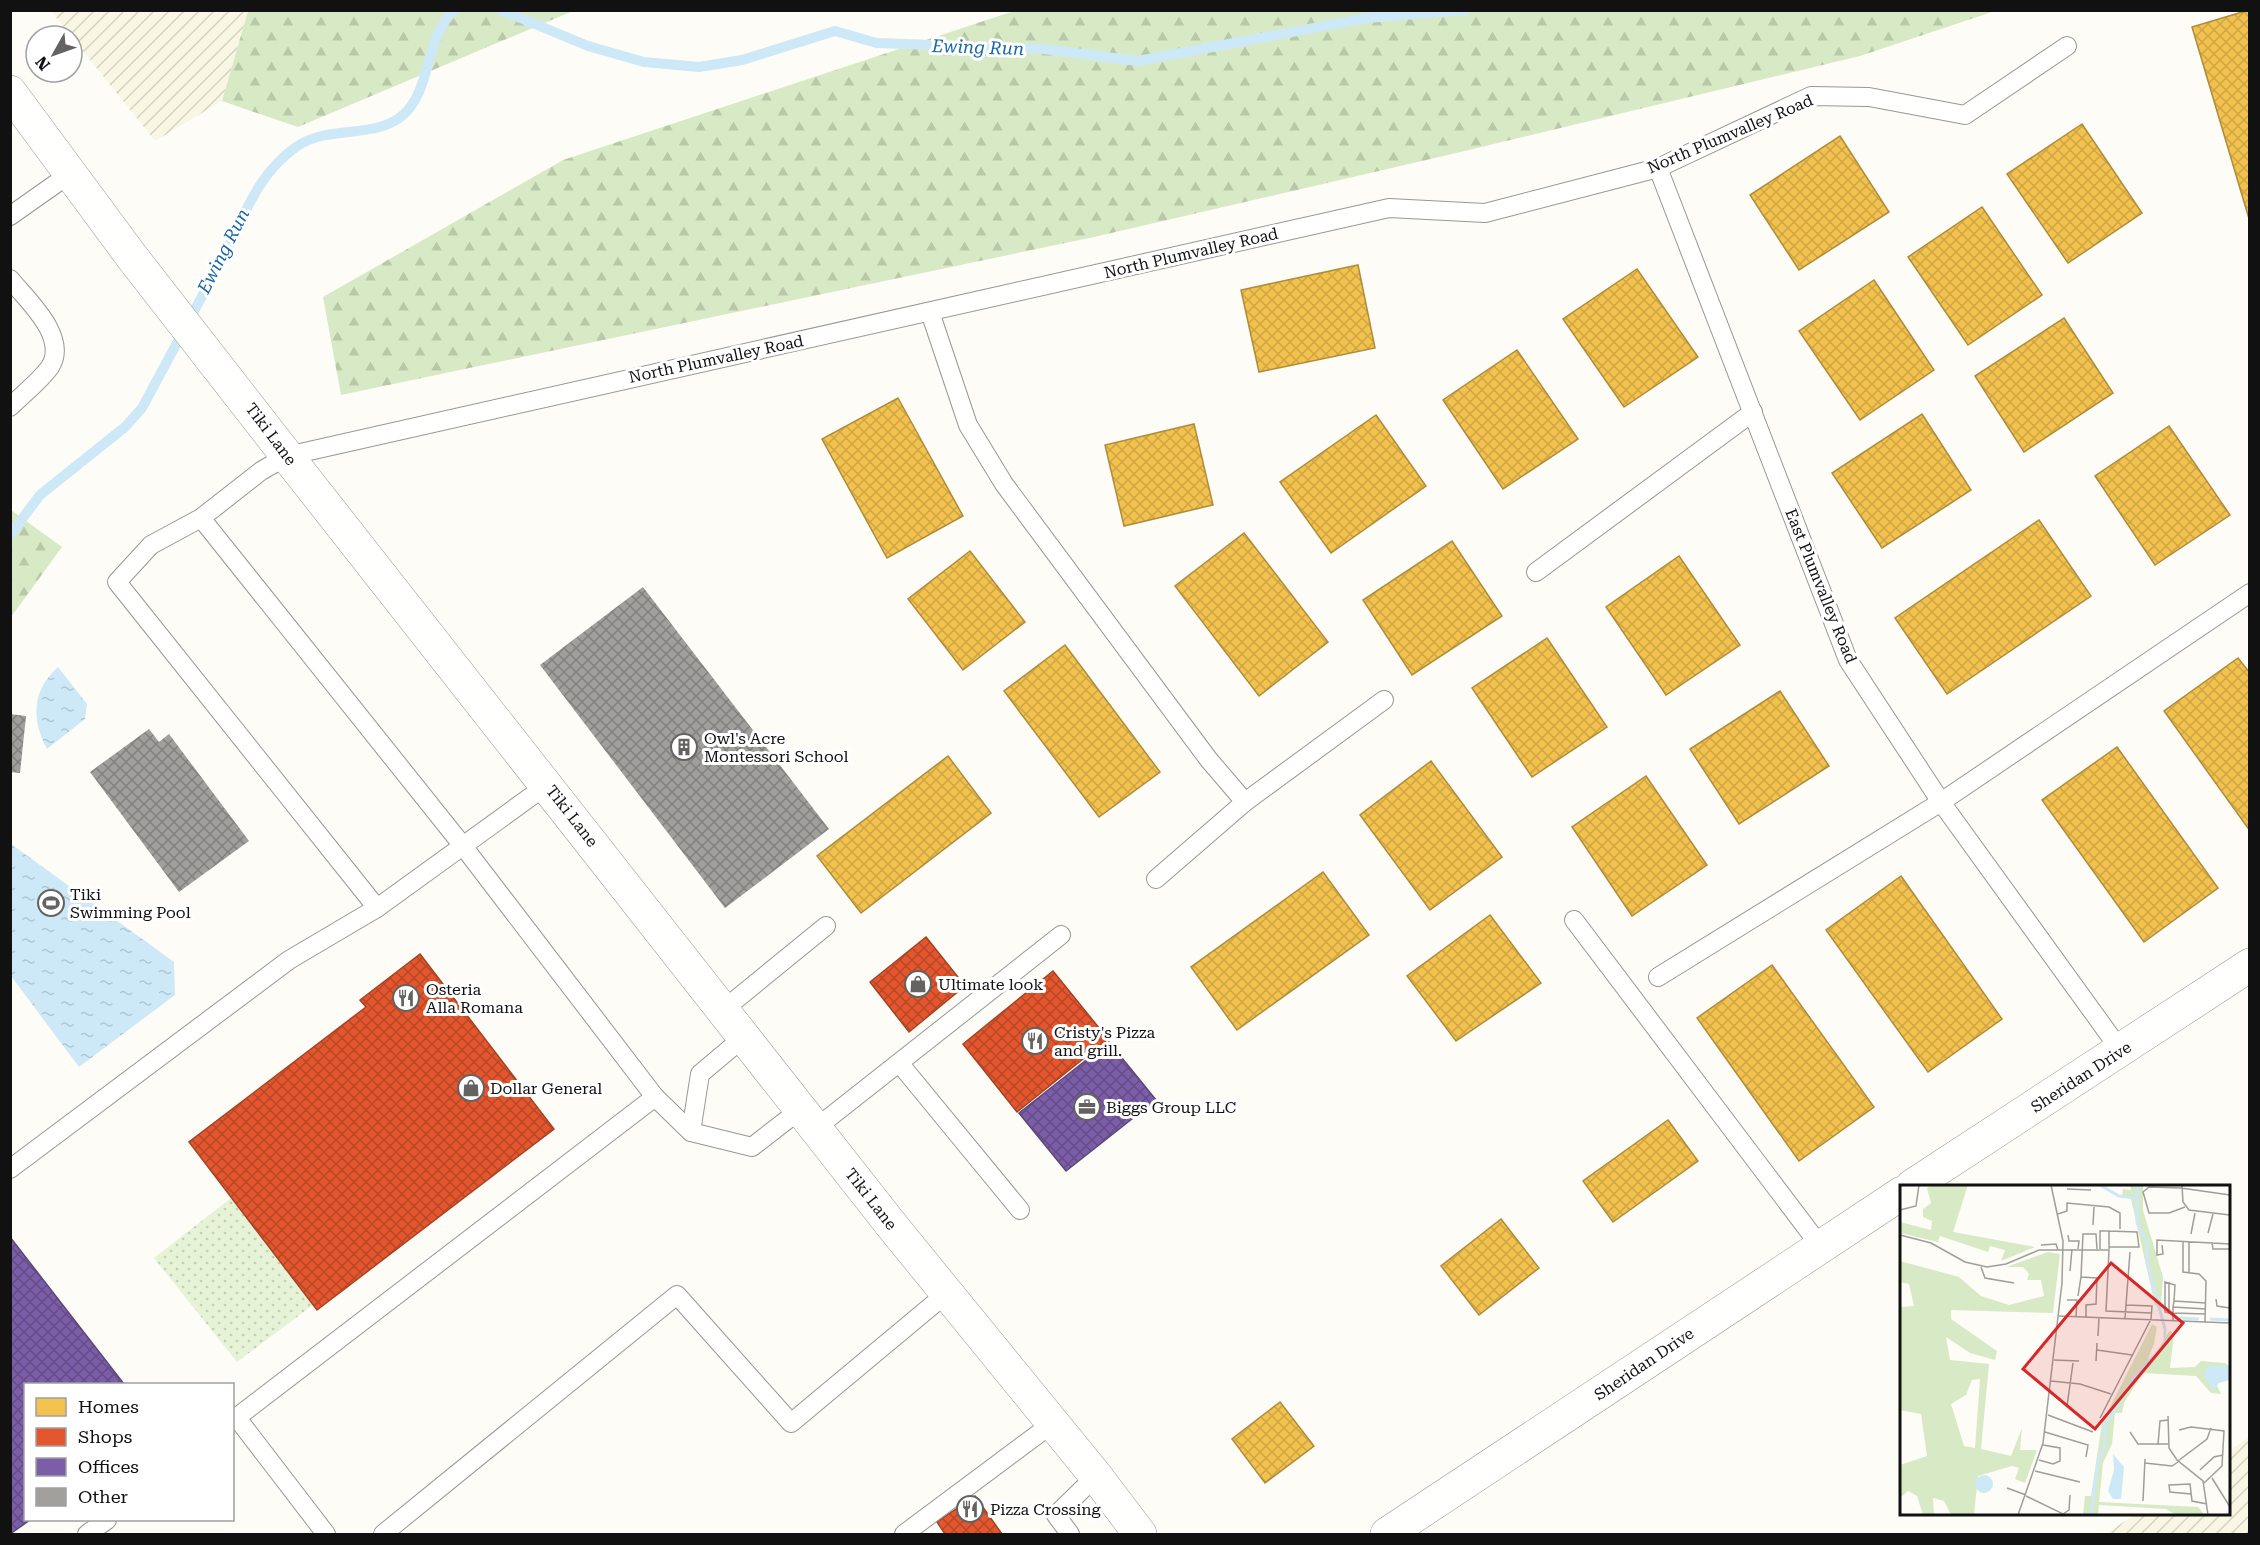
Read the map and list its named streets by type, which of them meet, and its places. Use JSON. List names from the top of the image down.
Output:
{
  "streets": {
    "street": ["Tiki Lane", "Sheridan Drive"],
    "lane": ["North Plumvalley Road", "East Plumvalley Road"]
  },
  "crossings": [
    ["North Plumvalley Road", "Tiki Lane"],
    ["North Plumvalley Road", "East Plumvalley Road"],
    ["East Plumvalley Road", "Sheridan Drive"]
  ],
  "water": ["Ewing Run"],
  "places": {
    "building": ["Owl's Acre Montessori School"],
    "sports": ["Tiki Swimming Pool"],
    "shop": ["Ultimate look", "Dollar General"],
    "restaurant": ["Osteria Alla Romana", "Cristy's Pizza and grill.", "Pizza Crossing"],
    "office": ["Biggs Group LLC"]
  },
  "legend": [
    "Homes",
    "Shops",
    "Offices",
    "Other"
  ],
  "north": "bottom left"
}
